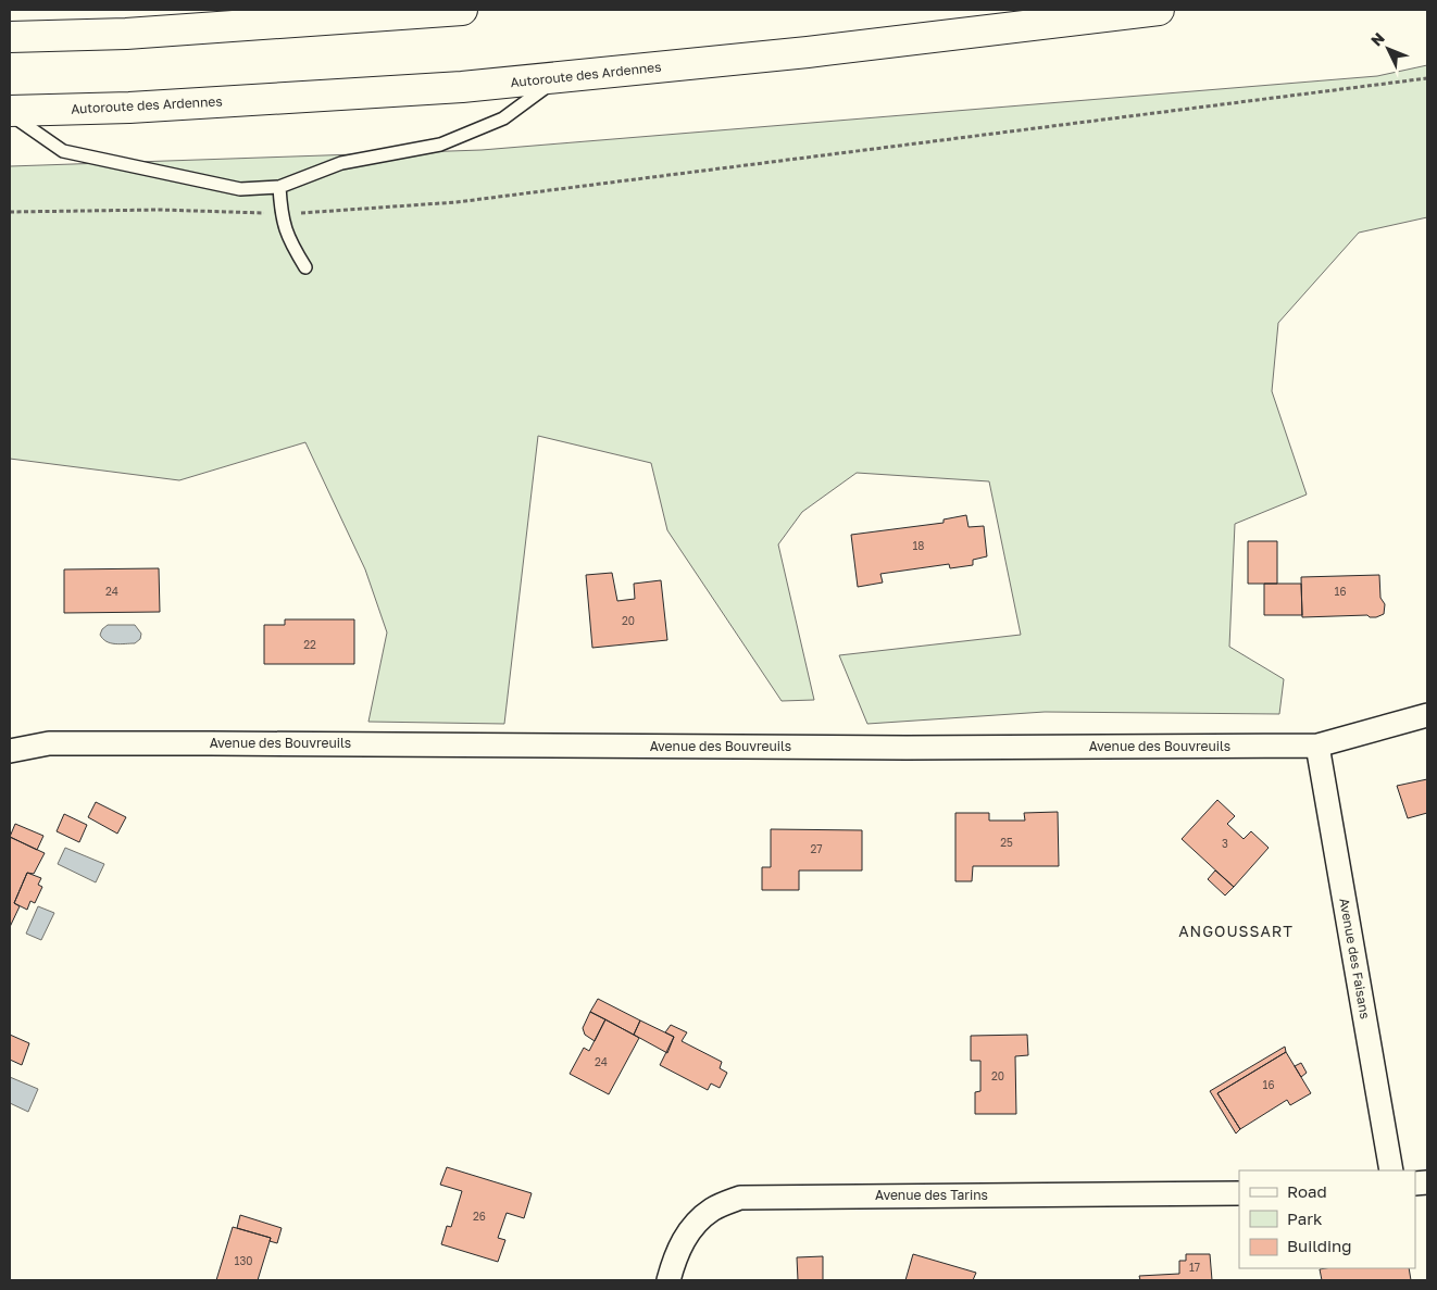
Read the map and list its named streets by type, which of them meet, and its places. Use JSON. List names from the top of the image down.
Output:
{
  "streets": {
    "highway": ["Autoroute des Ardennes"],
    "street": ["Avenue des Bouvreuils", "Avenue des Faisans", "Avenue des Tarins"]
  },
  "crossings": [
    ["Avenue des Bouvreuils", "Avenue des Faisans"]
  ],
  "districts": ["ANGOUSSART"],
  "house_numbers": [
    "18",
    "24",
    "16",
    "20",
    "22",
    "25",
    "3",
    "27",
    "24",
    "20",
    "16",
    "26",
    "130",
    "17"
  ],
  "legend": ["Road", "Park", "Building"],
  "north": "top left"
}
